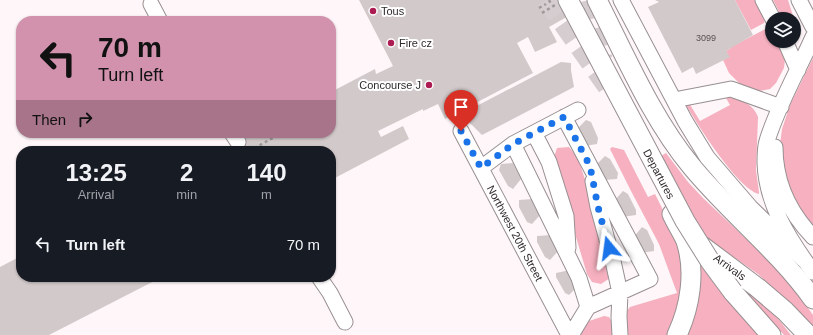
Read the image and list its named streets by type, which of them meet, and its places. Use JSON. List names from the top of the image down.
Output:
{
  "streets": {
    "main road": ["Departures", "Arrivals"],
    "lane": ["Northwest 20th Street"]
  },
  "places": ["Tous", "Fire cz", "Concourse J"],
  "house_numbers": ["3099"],
  "page": {
    "turn": ["70 m", "Turn left"],
    "then": "Then",
    "eta": [
      "13:25",
      "Arrival",
      "2",
      "min",
      "140",
      "m"
    ],
    "list": [
      {
        "name": "Turn left",
        "value": "70 m"
      }
    ]
  }
}
